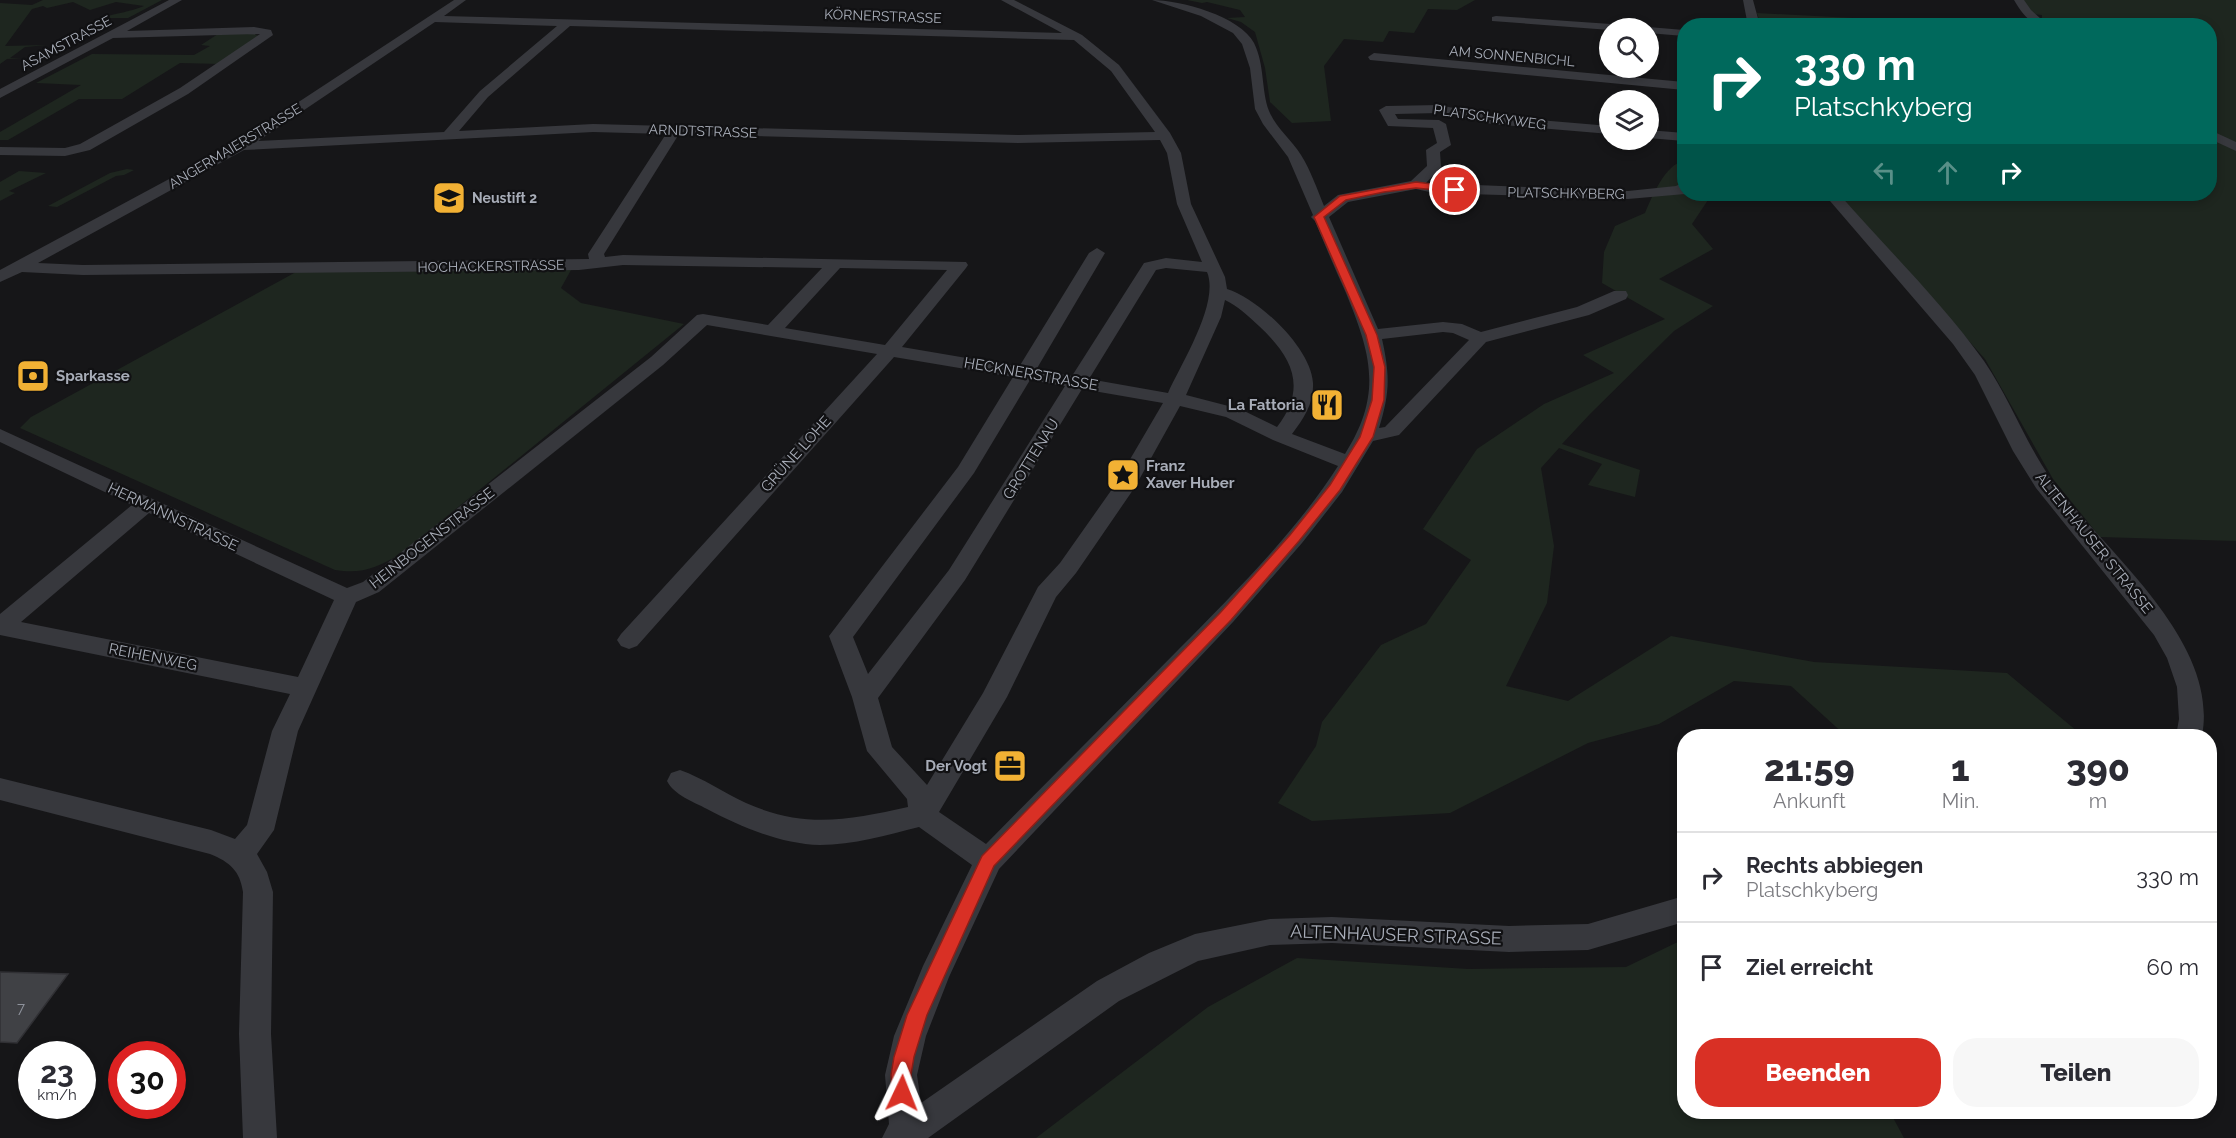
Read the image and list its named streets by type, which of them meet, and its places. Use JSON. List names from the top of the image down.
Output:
{
  "streets": {
    "street": [
      "KÖRNERSTRASSE",
      "ASAMSTRASSE",
      "AM SONNENBICHL",
      "PLATSCHKYWEG",
      "ARNDTSTRASSE",
      "ANGERMAIERSTRASSE",
      "PLATSCHKYBERG",
      "HOCHACKERSTRASSE",
      "HECKNERSTRASSE",
      "GRÜNE LOHE",
      "GROTTENAU",
      "HERMANNSTRASSE",
      "HEINBOGENSTRASSE",
      "ALTENHAUSER STRASSE",
      "REIHENWEG"
    ]
  },
  "crossings": [
    ["KÖRNERSTRASSE", "ANGERMAIERSTRASSE"],
    ["PLATSCHKYWEG", "PLATSCHKYBERG"],
    ["ARNDTSTRASSE", "ANGERMAIERSTRASSE"],
    ["ANGERMAIERSTRASSE", "HOCHACKERSTRASSE"],
    ["HOCHACKERSTRASSE", "GRÜNE LOHE"],
    ["HECKNERSTRASSE", "GRÜNE LOHE"],
    ["HECKNERSTRASSE", "GROTTENAU"],
    ["HECKNERSTRASSE", "HEINBOGENSTRASSE"],
    ["HERMANNSTRASSE", "HEINBOGENSTRASSE"]
  ],
  "places": {
    "school or university": ["Neustift 2"],
    "bank": ["Sparkasse"],
    "restaurant": ["La Fattoria"],
    "place": ["Franz Xaver Huber"],
    "office": ["Der Vogt"]
  },
  "house_numbers": ["7"],
  "page": {
    "turn": ["330 m", "Platschkyberg"],
    "eta": [
      "21:59",
      "Ankunft",
      "1",
      "Min.",
      "390",
      "m"
    ],
    "list": [
      {
        "name": "Rechts abbiegen",
        "note": "Platschkyberg",
        "value": "330 m"
      },
      {
        "name": "Ziel erreicht",
        "value": "60 m"
      }
    ],
    "buttons": ["Beenden", "Teilen"],
    "speed": "23 km/h",
    "limit": "30"
  }
}
